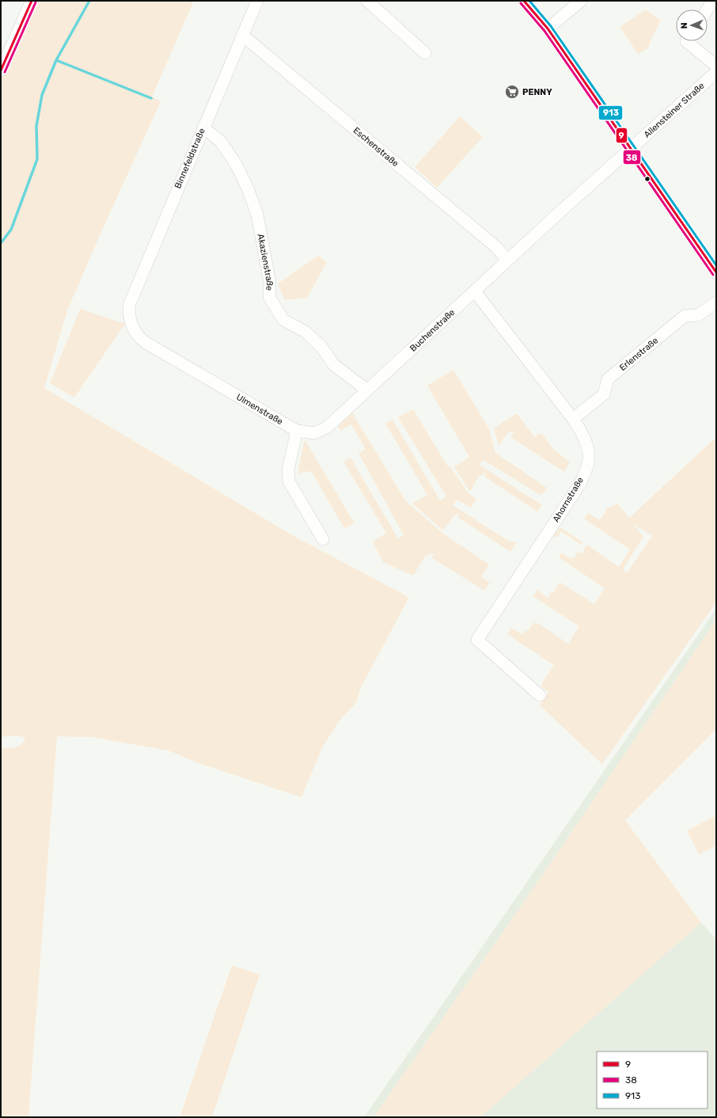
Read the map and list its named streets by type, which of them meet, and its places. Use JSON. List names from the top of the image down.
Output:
{
  "streets": {
    "street": [
      "Allensteiner Straße",
      "Eschenstraße",
      "Binnefeldstraße",
      "Akazienstraße",
      "Buchenstraße",
      "Erlenstraße",
      "Ulmenstraße",
      "Ahornstraße"
    ]
  },
  "crossings": [
    ["Allensteiner Straße", "Buchenstraße"],
    ["Eschenstraße", "Binnefeldstraße"],
    ["Eschenstraße", "Buchenstraße"],
    ["Binnefeldstraße", "Akazienstraße"],
    ["Binnefeldstraße", "Ulmenstraße"],
    ["Akazienstraße", "Buchenstraße"],
    ["Buchenstraße", "Ulmenstraße"],
    ["Buchenstraße", "Ahornstraße"],
    ["Erlenstraße", "Ahornstraße"]
  ],
  "places": {
    "supermarket": ["PENNY"]
  },
  "lines": ["transit line 9", "transit line 913", "transit line 38"],
  "legend": ["9", "38", "913"],
  "north": "left"
}
